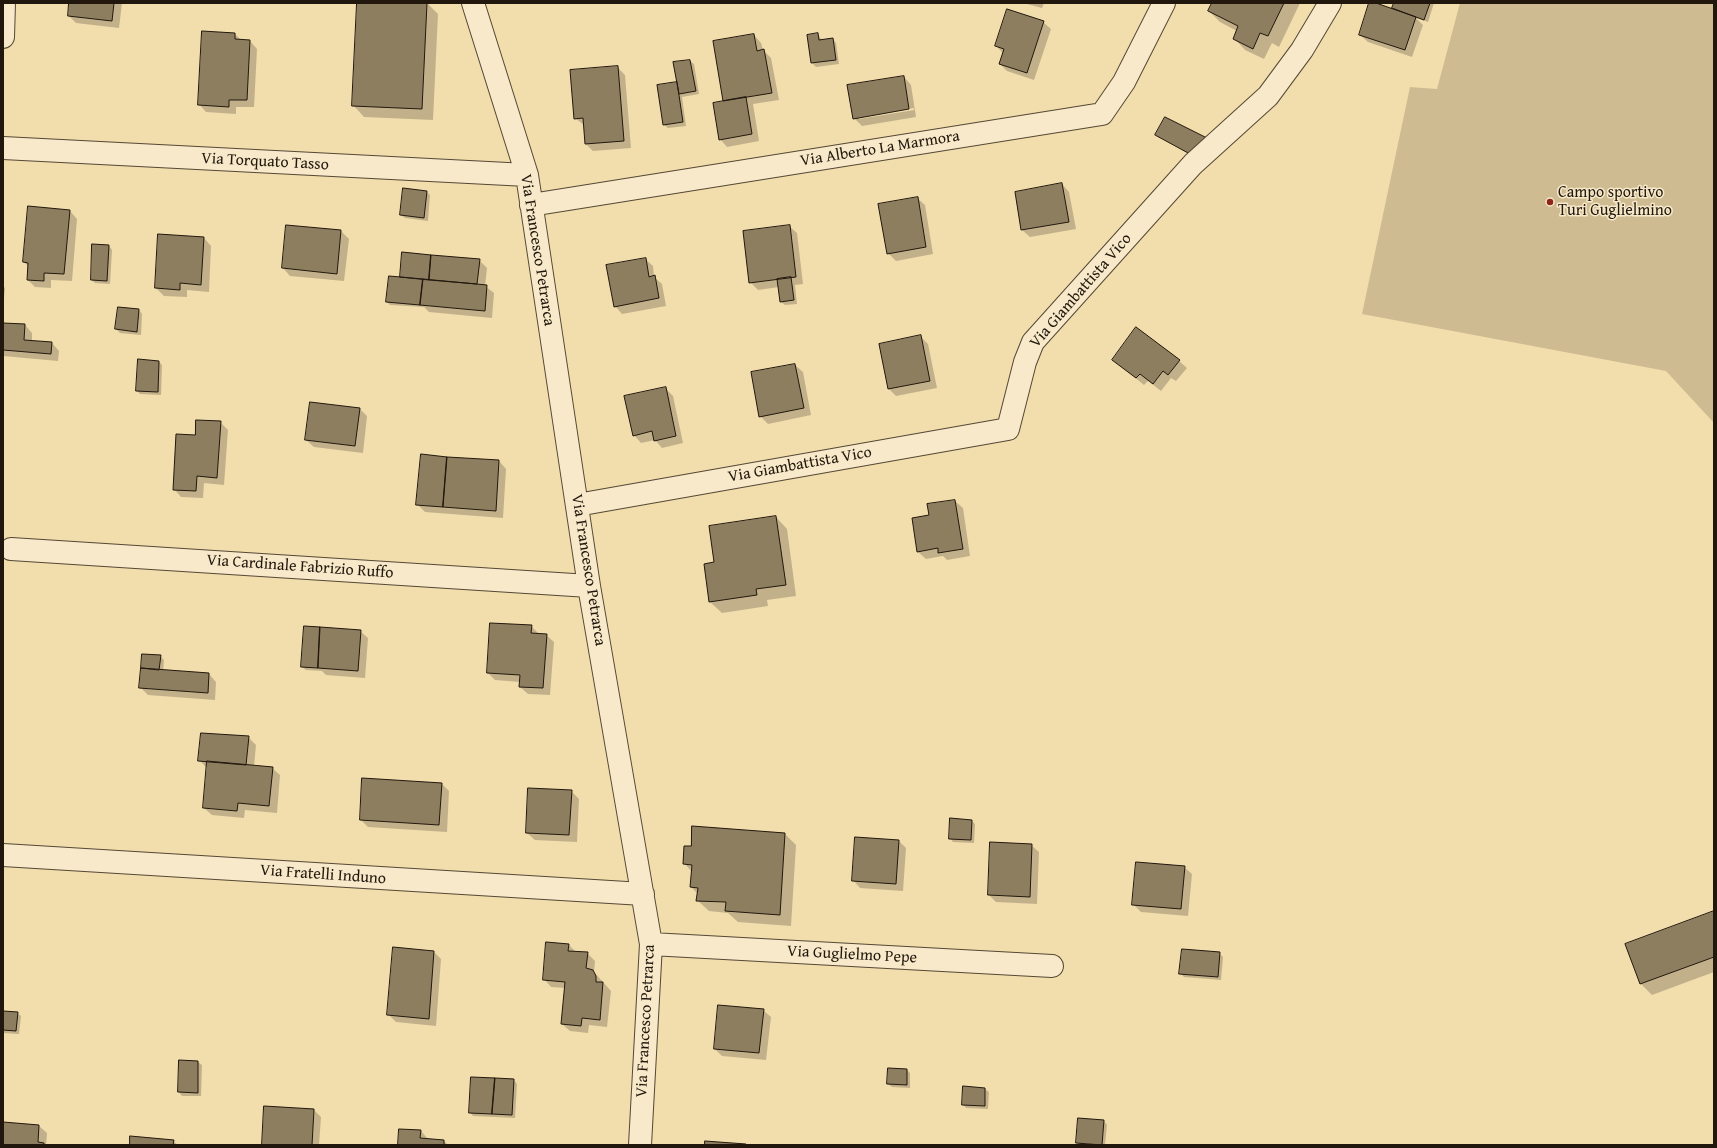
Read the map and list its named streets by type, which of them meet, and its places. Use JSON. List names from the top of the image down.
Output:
{
  "streets": {
    "street": [
      "Via Alberto La Marmora",
      "Via Torquato Tasso",
      "Via Francesco Petrarca",
      "Via Giambattista Vico",
      "Via Cardinale Fabrizio Ruffo",
      "Via Fratelli Induno",
      "Via Guglielmo Pepe"
    ]
  },
  "crossings": [
    ["Via Alberto La Marmora", "Via Francesco Petrarca"],
    ["Via Torquato Tasso", "Via Francesco Petrarca"],
    ["Via Francesco Petrarca", "Via Giambattista Vico"],
    ["Via Francesco Petrarca", "Via Cardinale Fabrizio Ruffo"],
    ["Via Francesco Petrarca", "Via Fratelli Induno"],
    ["Via Francesco Petrarca", "Via Guglielmo Pepe"]
  ],
  "places": ["Campo sportivo Turi Guglielmino"]
}
